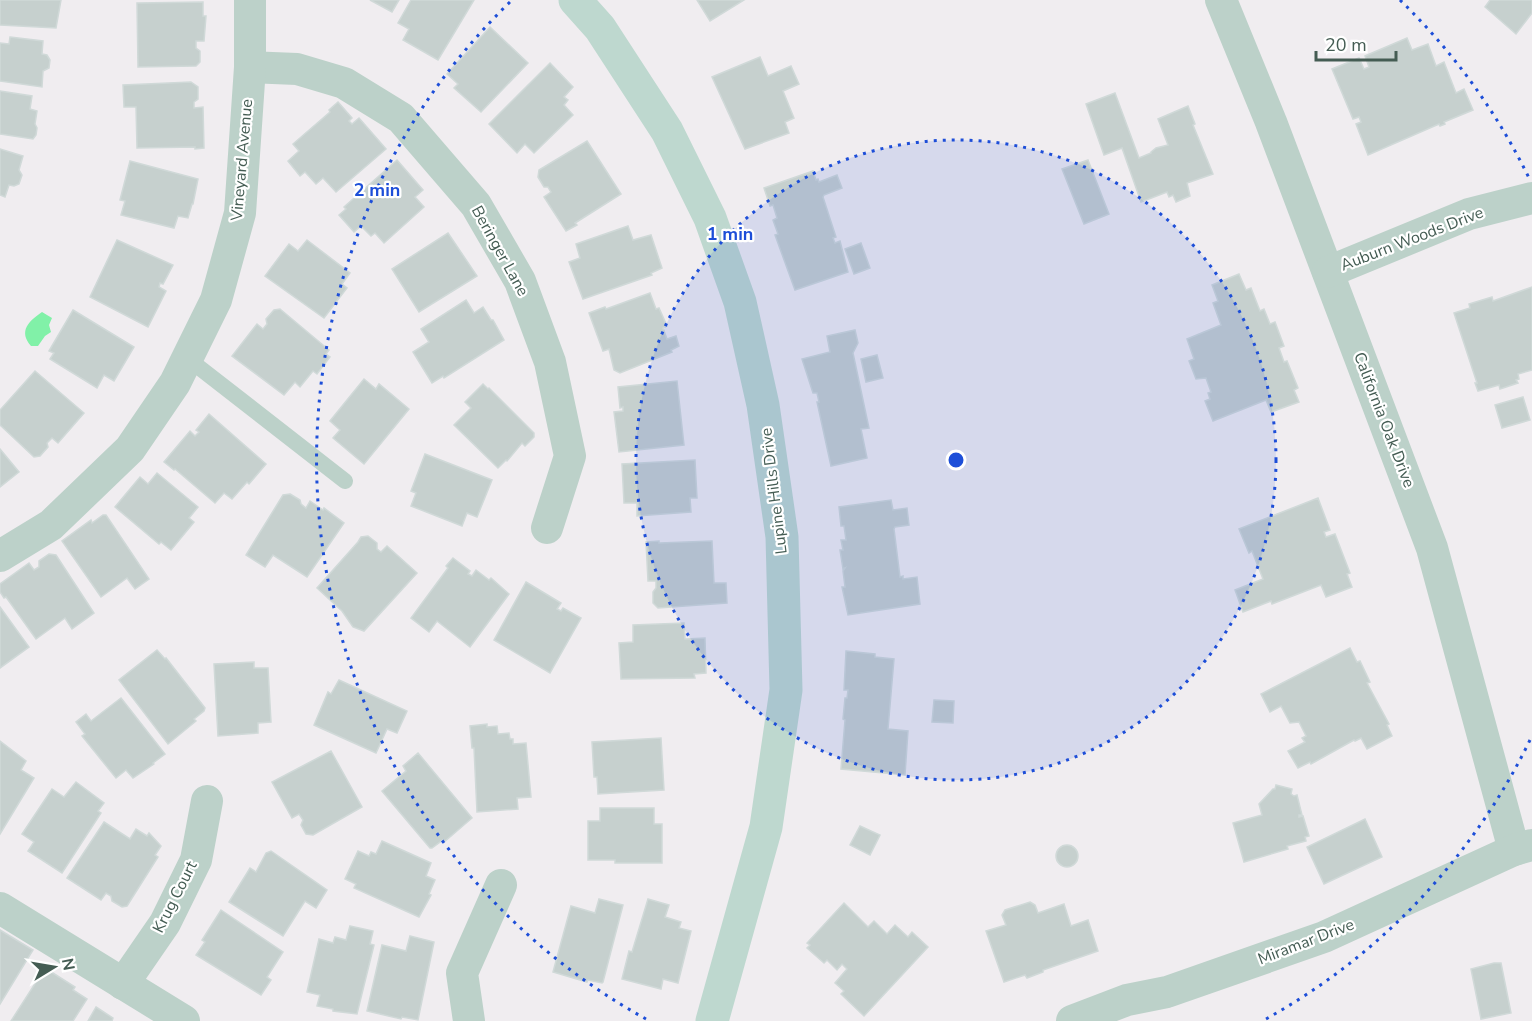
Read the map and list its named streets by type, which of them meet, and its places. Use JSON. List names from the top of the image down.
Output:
{
  "streets": {
    "street": [
      "Vineyard Avenue",
      "Auburn Woods Drive",
      "Beringer Lane",
      "California Oak Drive",
      "Lupine Hills Drive",
      "Krug Court",
      "Miramar Drive"
    ]
  },
  "crossings": [
    ["Vineyard Avenue", "Beringer Lane"],
    ["Auburn Woods Drive", "California Oak Drive"],
    ["California Oak Drive", "Miramar Drive"]
  ],
  "scale_bar": "20 m",
  "north": "right",
  "rings": ["2 min", "1 min"]
}
